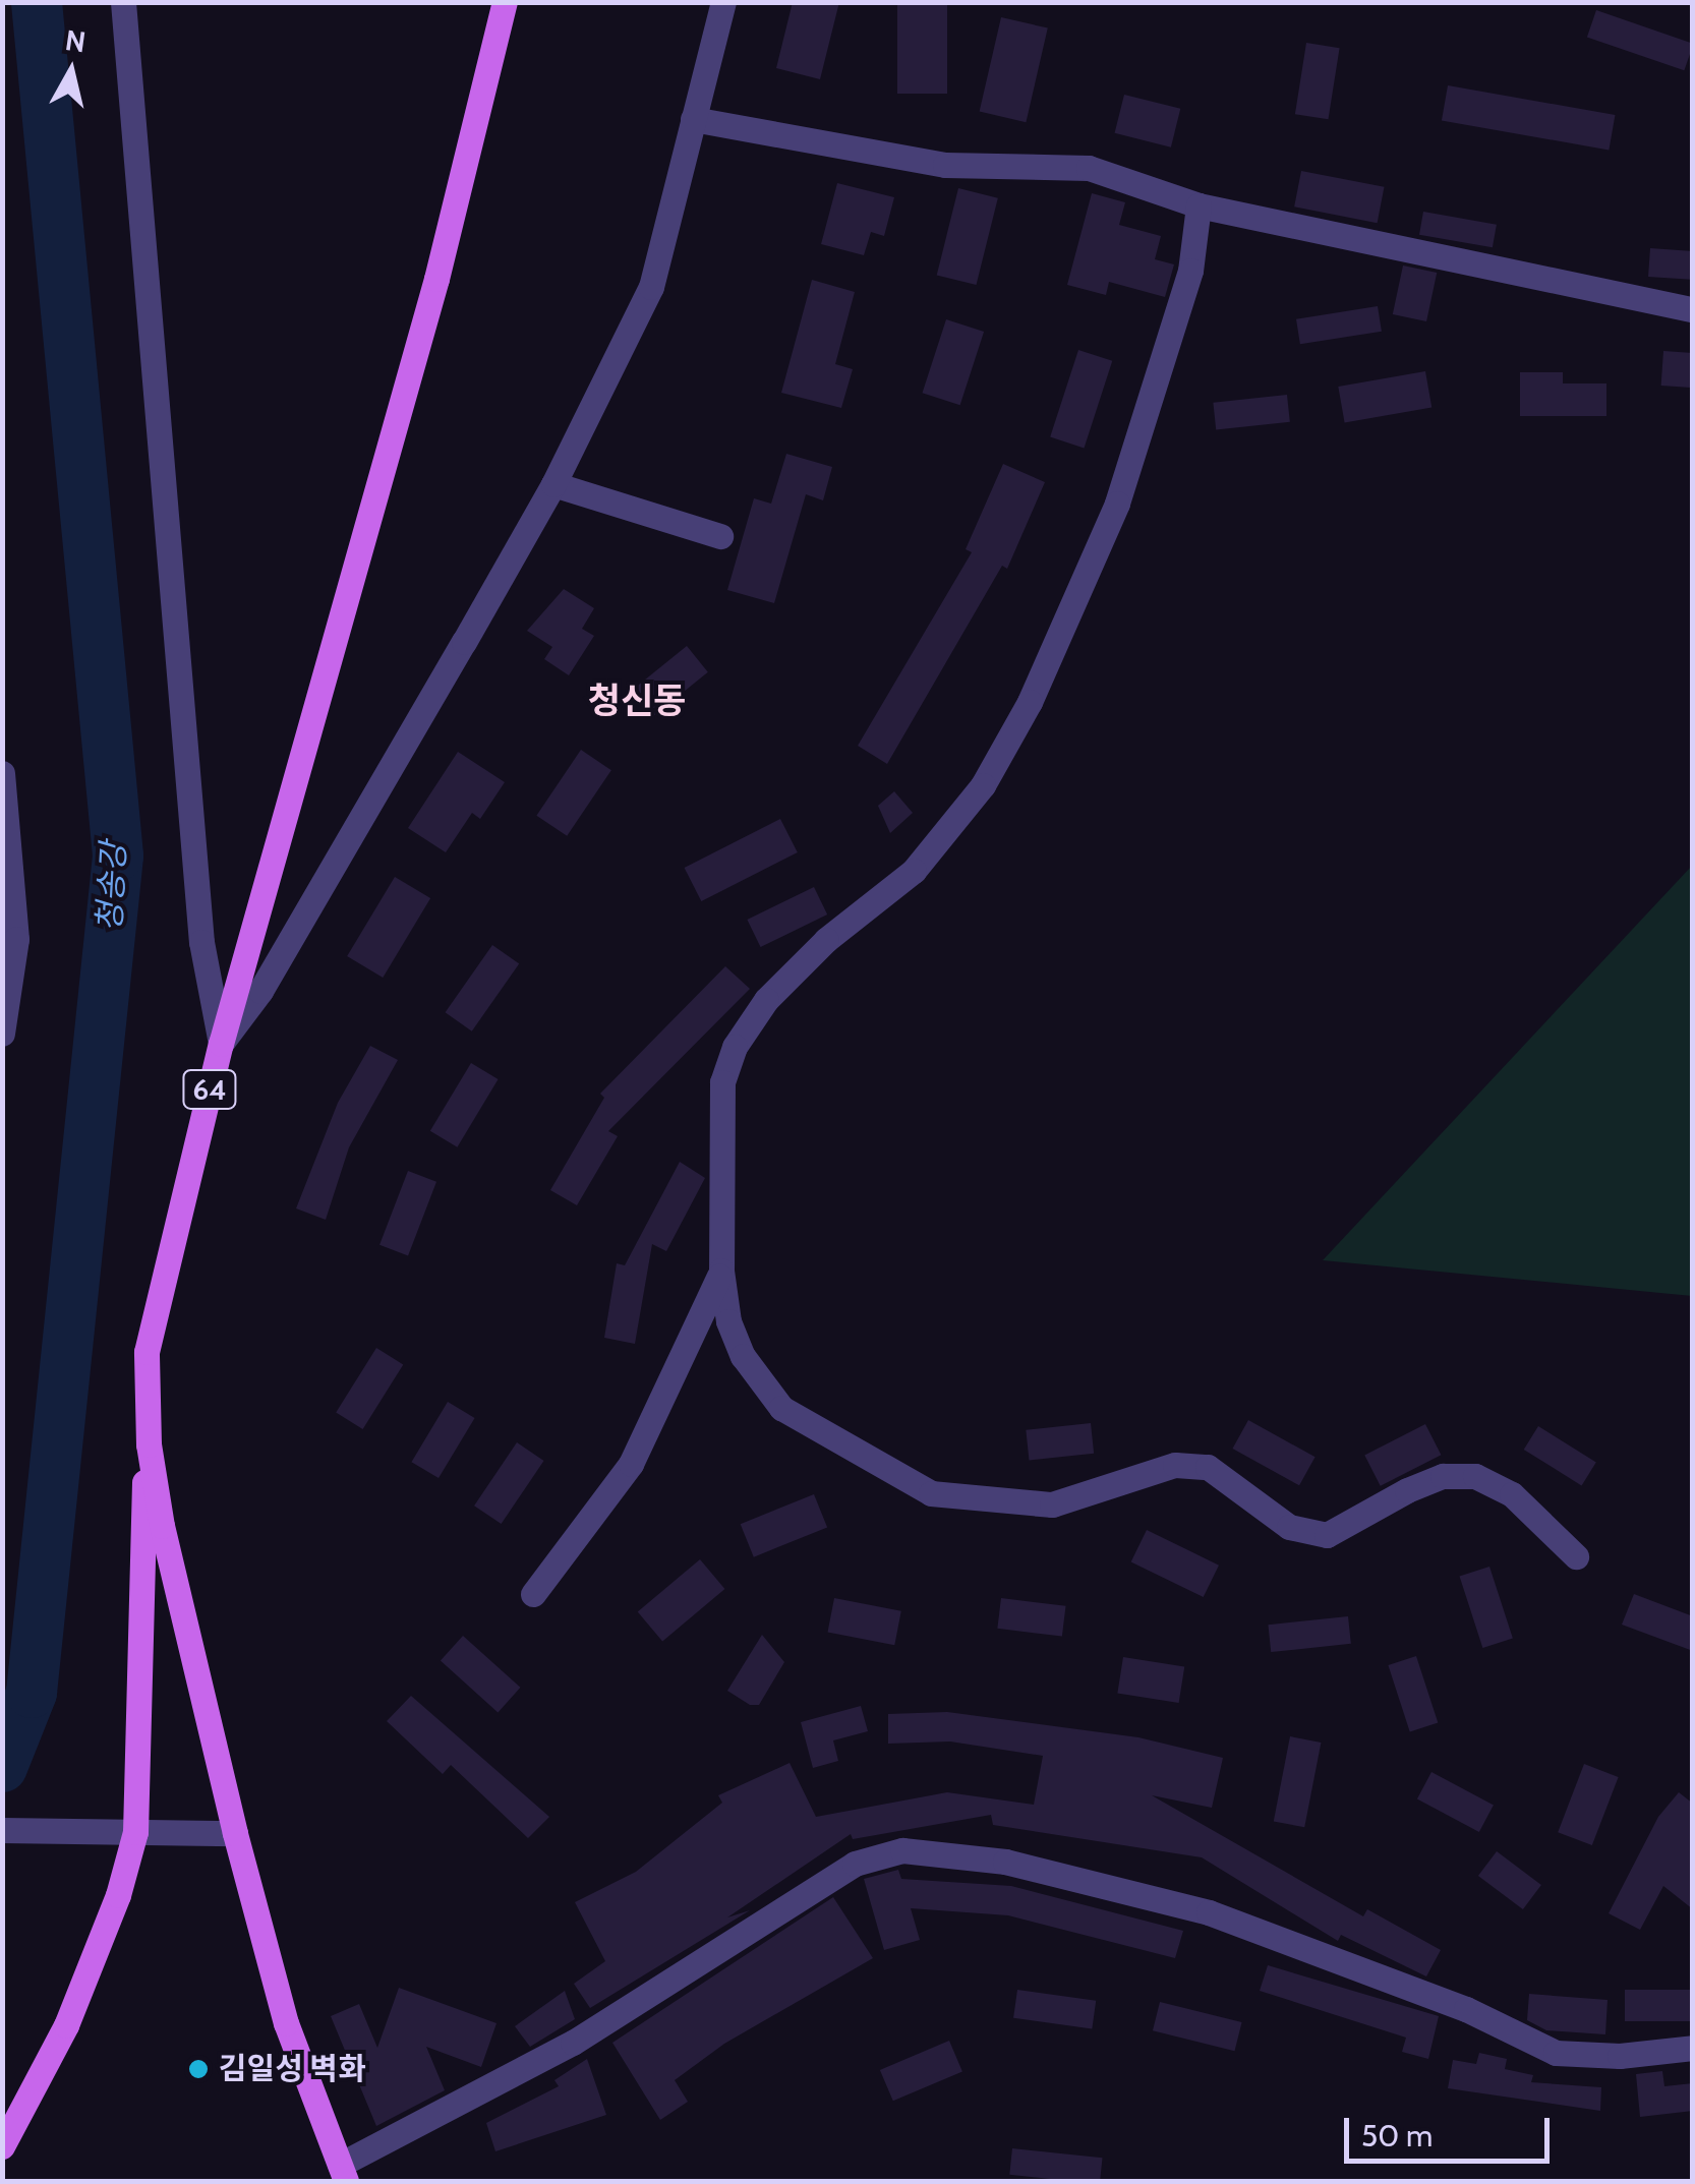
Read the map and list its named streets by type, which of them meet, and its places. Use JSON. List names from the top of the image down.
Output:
{
  "streets": {
    "main road": ["64"]
  },
  "districts": ["청신동"],
  "water": ["청송강"],
  "places": ["김일성 벽화"],
  "scale_bar": "50 m",
  "north": "top"
}
